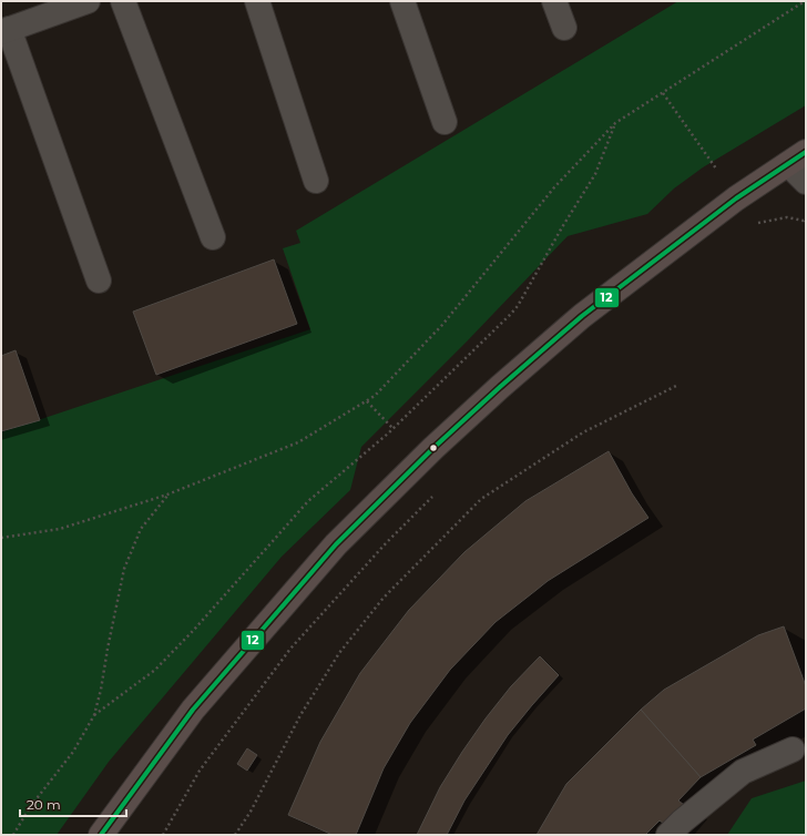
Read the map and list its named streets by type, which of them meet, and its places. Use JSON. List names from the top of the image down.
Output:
{
  "lines": ["transit line 12"],
  "scale_bar": "20 m"
}
